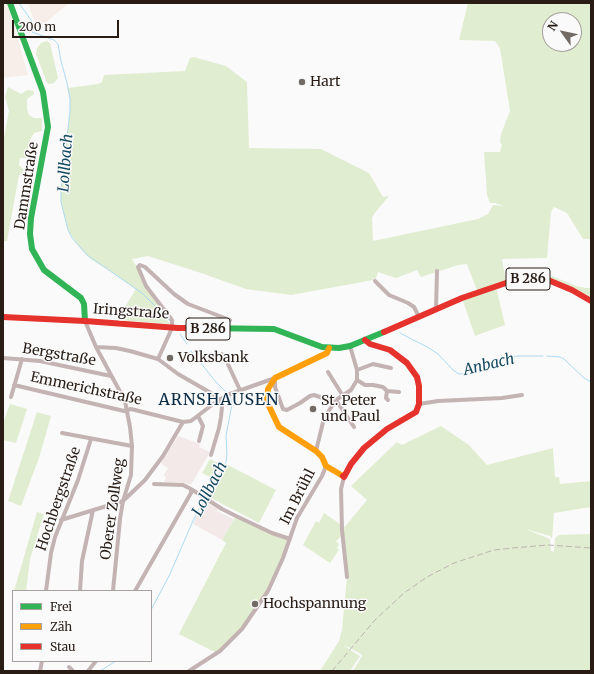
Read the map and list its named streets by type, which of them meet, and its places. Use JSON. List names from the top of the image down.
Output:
{
  "streets": {
    "street": [
      "Dammstraße",
      "B 286",
      "Iringstraße",
      "Bergstraße",
      "Emmerichstraße",
      "Im Brühl",
      "Hochbergstraße",
      "Oberer Zollweg"
    ]
  },
  "crossings": [
    ["Dammstraße", "Iringstraße"],
    ["Dammstraße", "Oberer Zollweg"],
    ["B 286", "Iringstraße"],
    ["Iringstraße", "Oberer Zollweg"],
    ["Bergstraße", "Emmerichstraße"],
    ["Bergstraße", "Oberer Zollweg"],
    ["Emmerichstraße", "Oberer Zollweg"]
  ],
  "districts": ["ARNSHAUSEN"],
  "water": ["Lollbach", "Anbach"],
  "places": [
    "Hart",
    "Volksbank",
    "St. Peter und Paul",
    "Hochspannung"
  ],
  "legend": ["Frei", "Zäh", "Stau"],
  "scale_bar": "200 m",
  "north": "top left"
}
